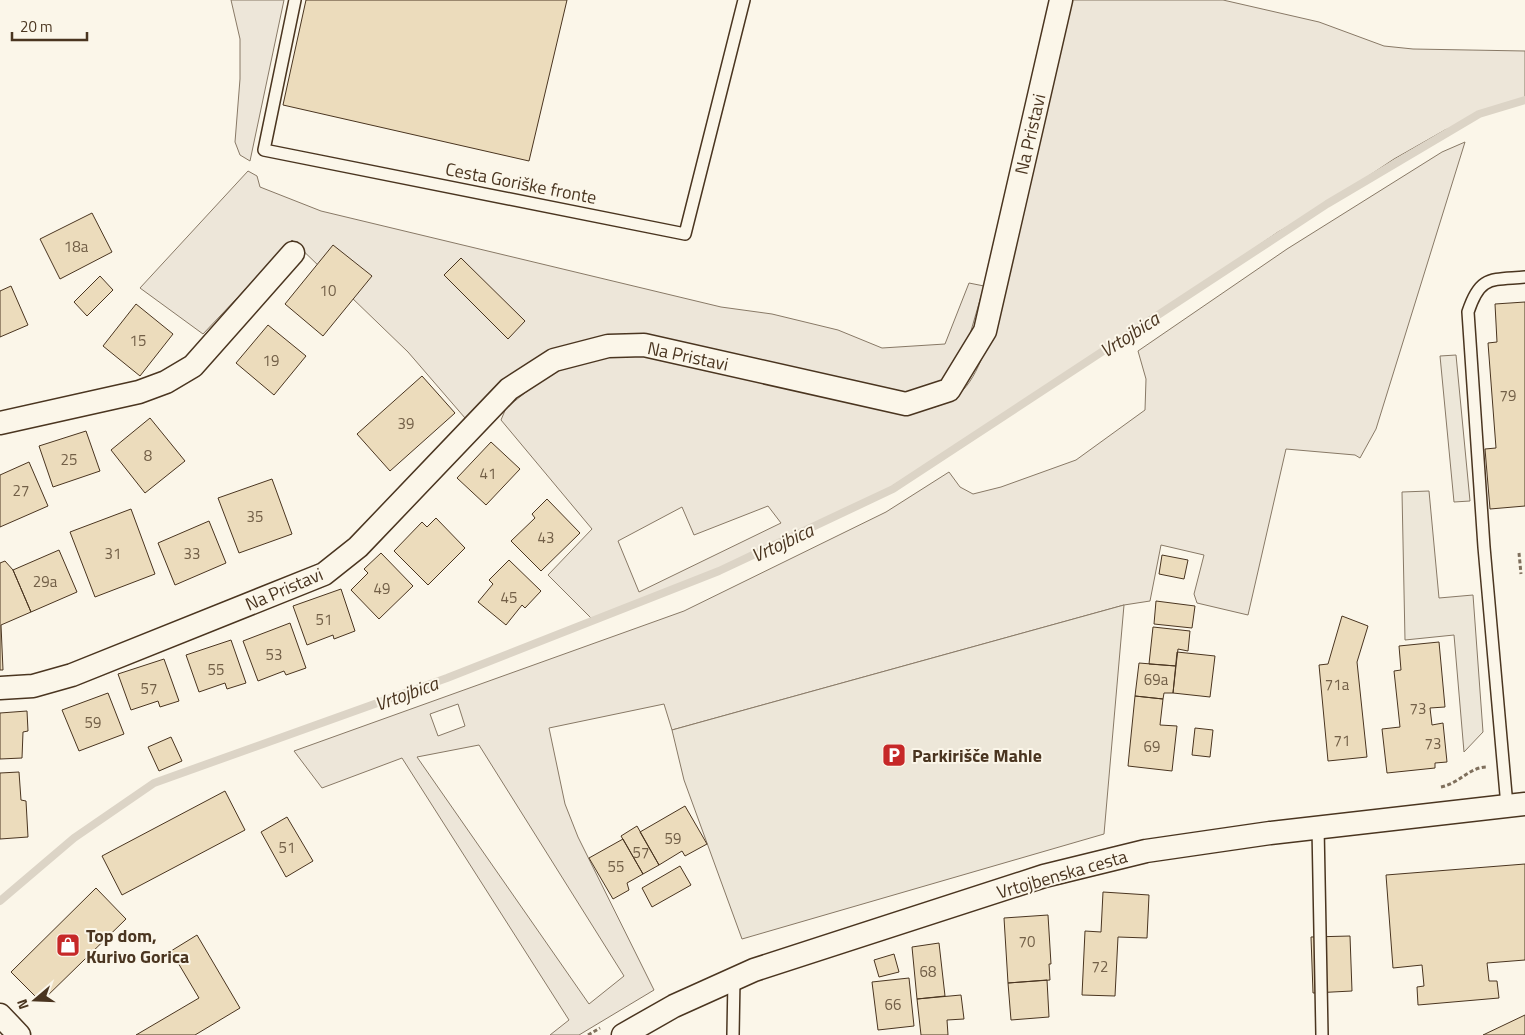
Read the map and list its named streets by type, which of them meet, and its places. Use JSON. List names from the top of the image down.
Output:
{
  "streets": {
    "street": ["Na Pristavi", "Vrtojbenska cesta"],
    "lane": ["Cesta Goriške fronte"]
  },
  "water": ["Vrtojbica"],
  "places": {
    "parking": ["Parkirišče Mahle"],
    "shop": ["Top dom, Kurivo Gorica"]
  },
  "house_numbers": [
    "18a",
    "10",
    "15",
    "19",
    "79",
    "39",
    "8",
    "25",
    "41",
    "27",
    "35",
    "43",
    "31",
    "33",
    "29a",
    "49",
    "45",
    "51",
    "53",
    "55",
    "69a",
    "71a",
    "57",
    "73",
    "59",
    "71",
    "73",
    "69",
    "59",
    "51",
    "57",
    "55",
    "70",
    "72",
    "68",
    "66"
  ],
  "scale_bar": "20 m",
  "north": "left"
}
